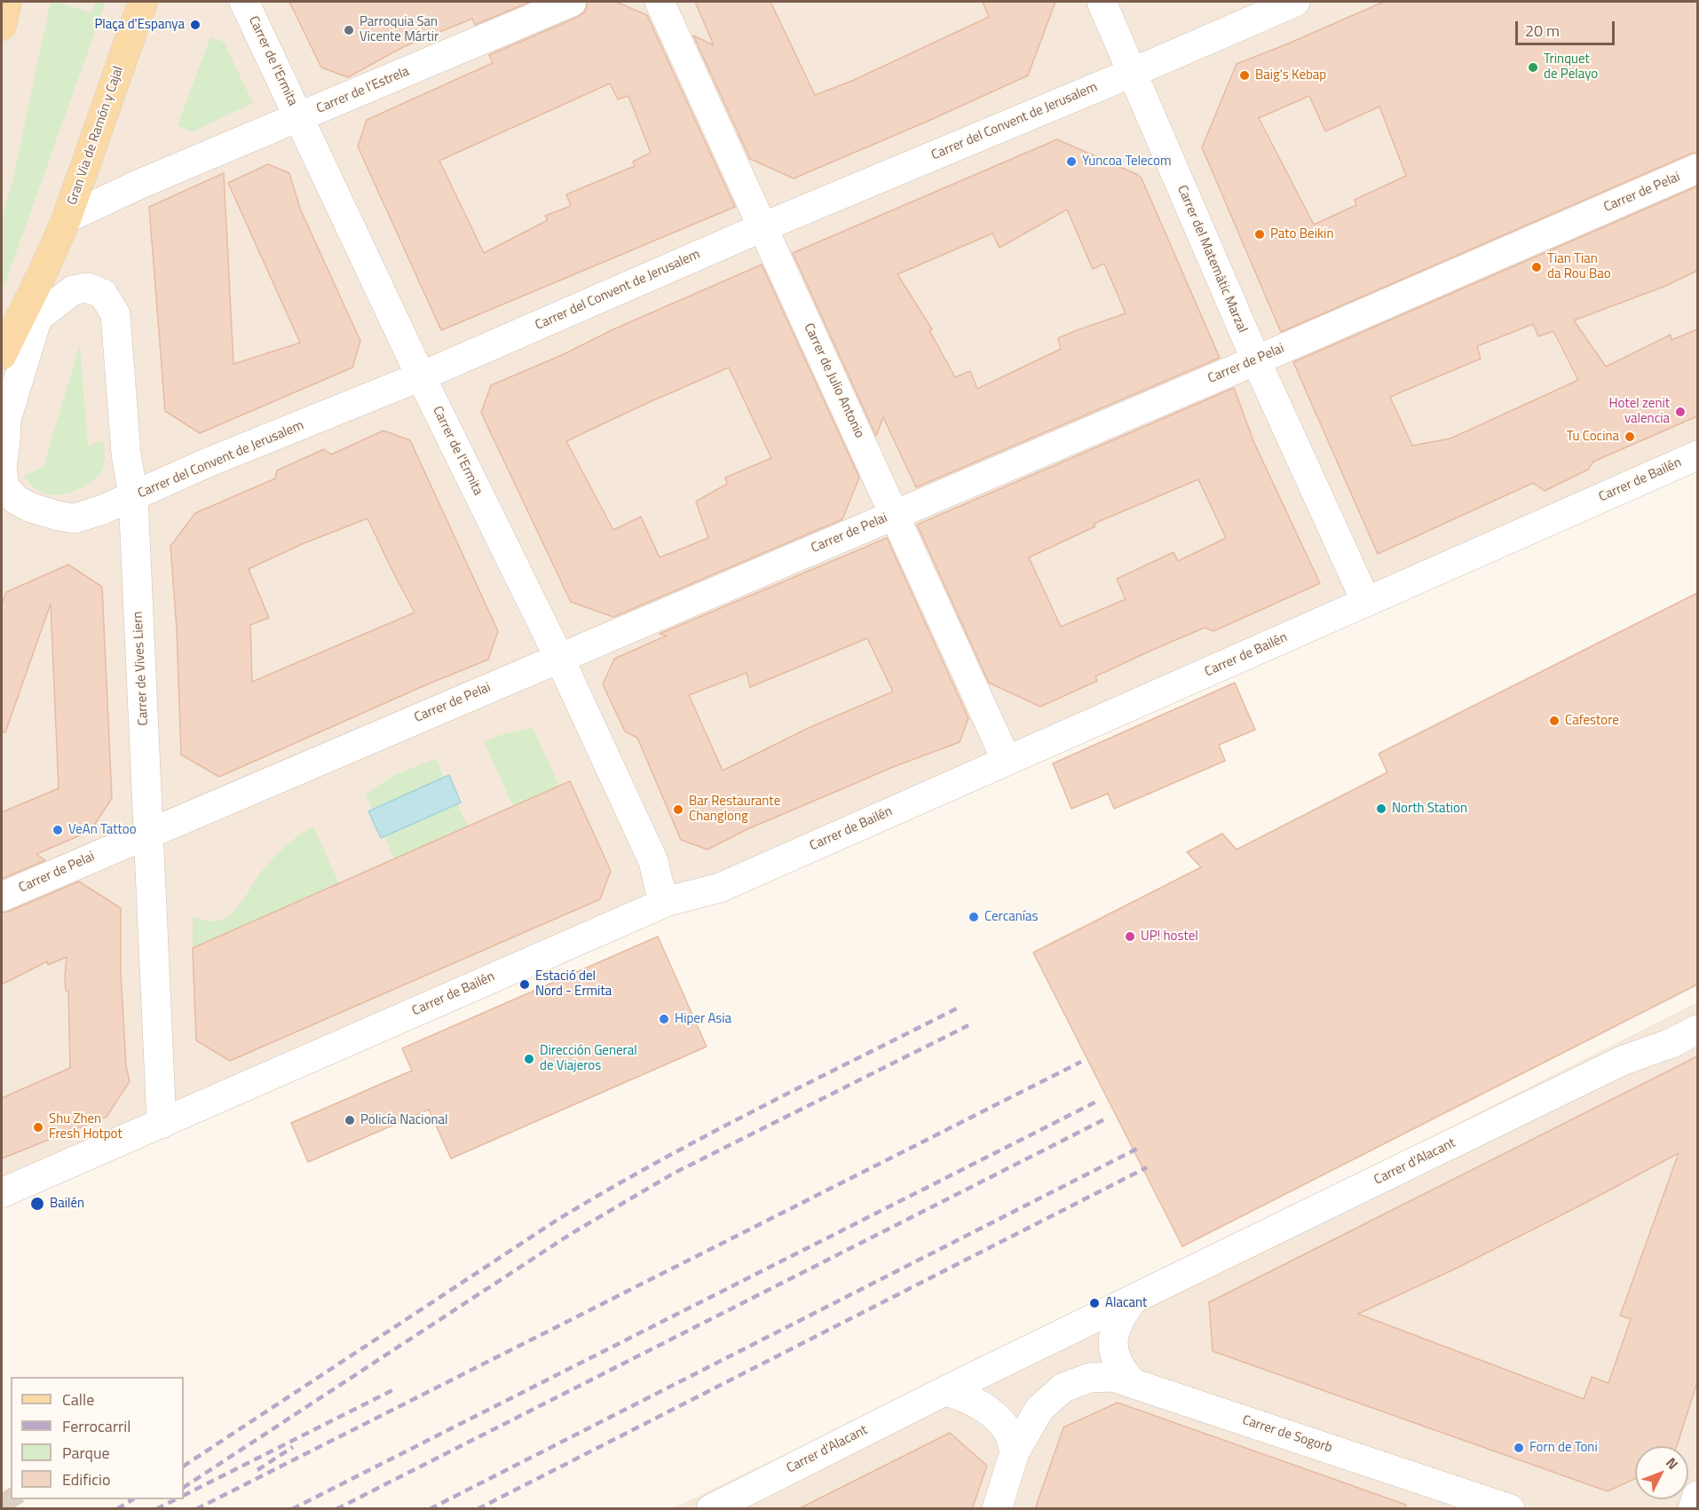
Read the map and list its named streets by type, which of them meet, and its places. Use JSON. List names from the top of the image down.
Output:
{
  "streets": {
    "main road": ["Gran Via de Ramón y Cajal"],
    "street": [
      "Carrer de l'Ermita",
      "Carrer de l'Estrela",
      "Carrer del Convent de Jerusalem",
      "Carrer de Pelai",
      "Carrer del Matemàtic Marzal",
      "Carrer de Julio Antonio",
      "Carrer de Bailén",
      "Carrer de Vives Liern",
      "Carrer d'Alacant",
      "Carrer de Sogorb"
    ]
  },
  "crossings": [
    ["Carrer de l'Ermita", "Carrer de l'Estrela"],
    ["Carrer de l'Ermita", "Carrer del Convent de Jerusalem"],
    ["Carrer de l'Ermita", "Carrer de Pelai"],
    ["Carrer de l'Ermita", "Carrer de Bailén"],
    ["Carrer de l'Estrela", "Gran Via de Ramón y Cajal"],
    ["Carrer del Convent de Jerusalem", "Gran Via de Ramón y Cajal"],
    ["Carrer del Convent de Jerusalem", "Carrer del Matemàtic Marzal"],
    ["Carrer del Convent de Jerusalem", "Carrer de Julio Antonio"],
    ["Carrer del Convent de Jerusalem", "Carrer de Vives Liern"],
    ["Gran Via de Ramón y Cajal", "Carrer de Vives Liern"],
    ["Carrer de Pelai", "Carrer del Matemàtic Marzal"],
    ["Carrer de Pelai", "Carrer de Julio Antonio"],
    ["Carrer de Pelai", "Carrer de Vives Liern"],
    ["Carrer del Matemàtic Marzal", "Carrer de Bailén"],
    ["Carrer de Julio Antonio", "Carrer de Bailén"],
    ["Carrer de Bailén", "Carrer de Vives Liern"],
    ["Carrer d'Alacant", "Carrer de Sogorb"]
  ],
  "places": [
    "Plaça d'Espanya",
    "Parroquia San Vicente Mártir",
    "Trinquet de Pelayo",
    "Baig's Kebap",
    "Yuncoa Telecom",
    "Pato Beikin",
    "Tian Tian da Rou Bao",
    "Hotel zenit valencia",
    "Tu Cocina",
    "Cafestore",
    "North Station",
    "Bar Restaurante Changlong",
    "VeAn Tattoo",
    "Cercanías",
    "UP! hostel",
    "Estació del Nord - Ermita",
    "Hiper Asia",
    "Dirección General de Viajeros",
    "Policía Nacional",
    "Shu Zhen Fresh Hotpot",
    "Bailén",
    "Alacant",
    "Forn de Toni"
  ],
  "legend": [
    "Calle",
    "Ferrocarril",
    "Parque",
    "Edificio"
  ],
  "scale_bar": "20 m",
  "north": "top right"
}
